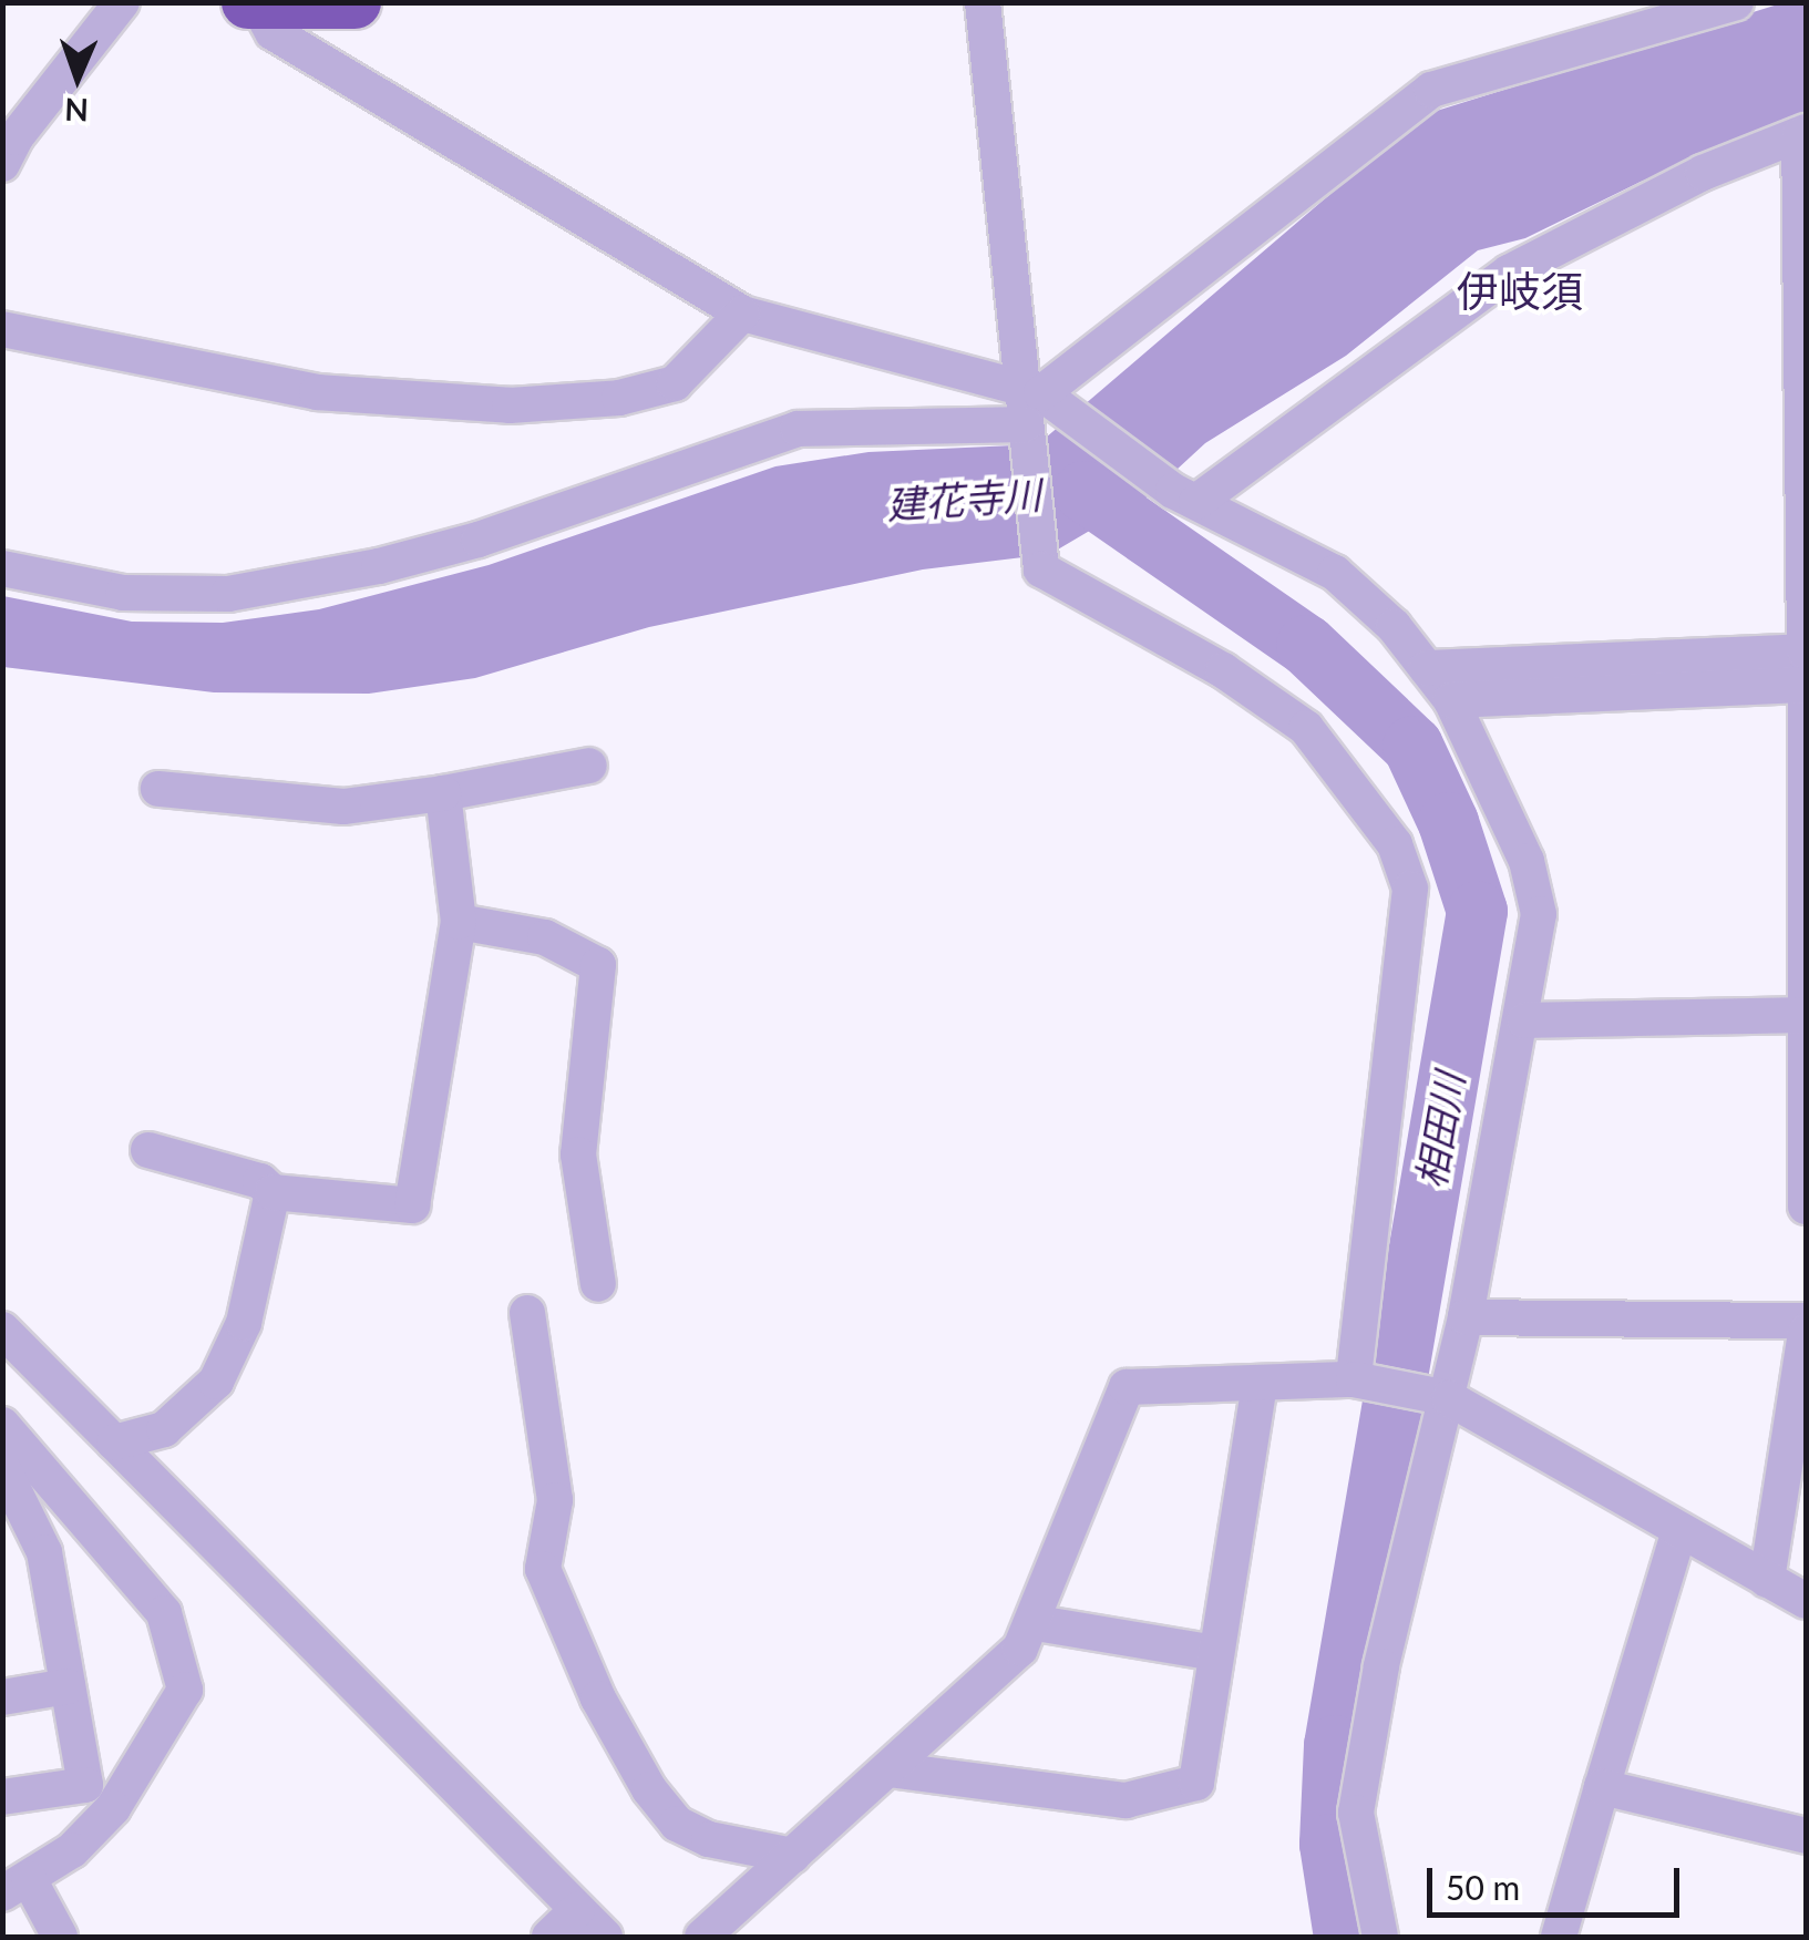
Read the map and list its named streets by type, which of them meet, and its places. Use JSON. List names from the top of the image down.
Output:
{
  "districts": ["伊岐須"],
  "water": ["建花寺川", "相田川"],
  "scale_bar": "50 m",
  "north": "bottom"
}
